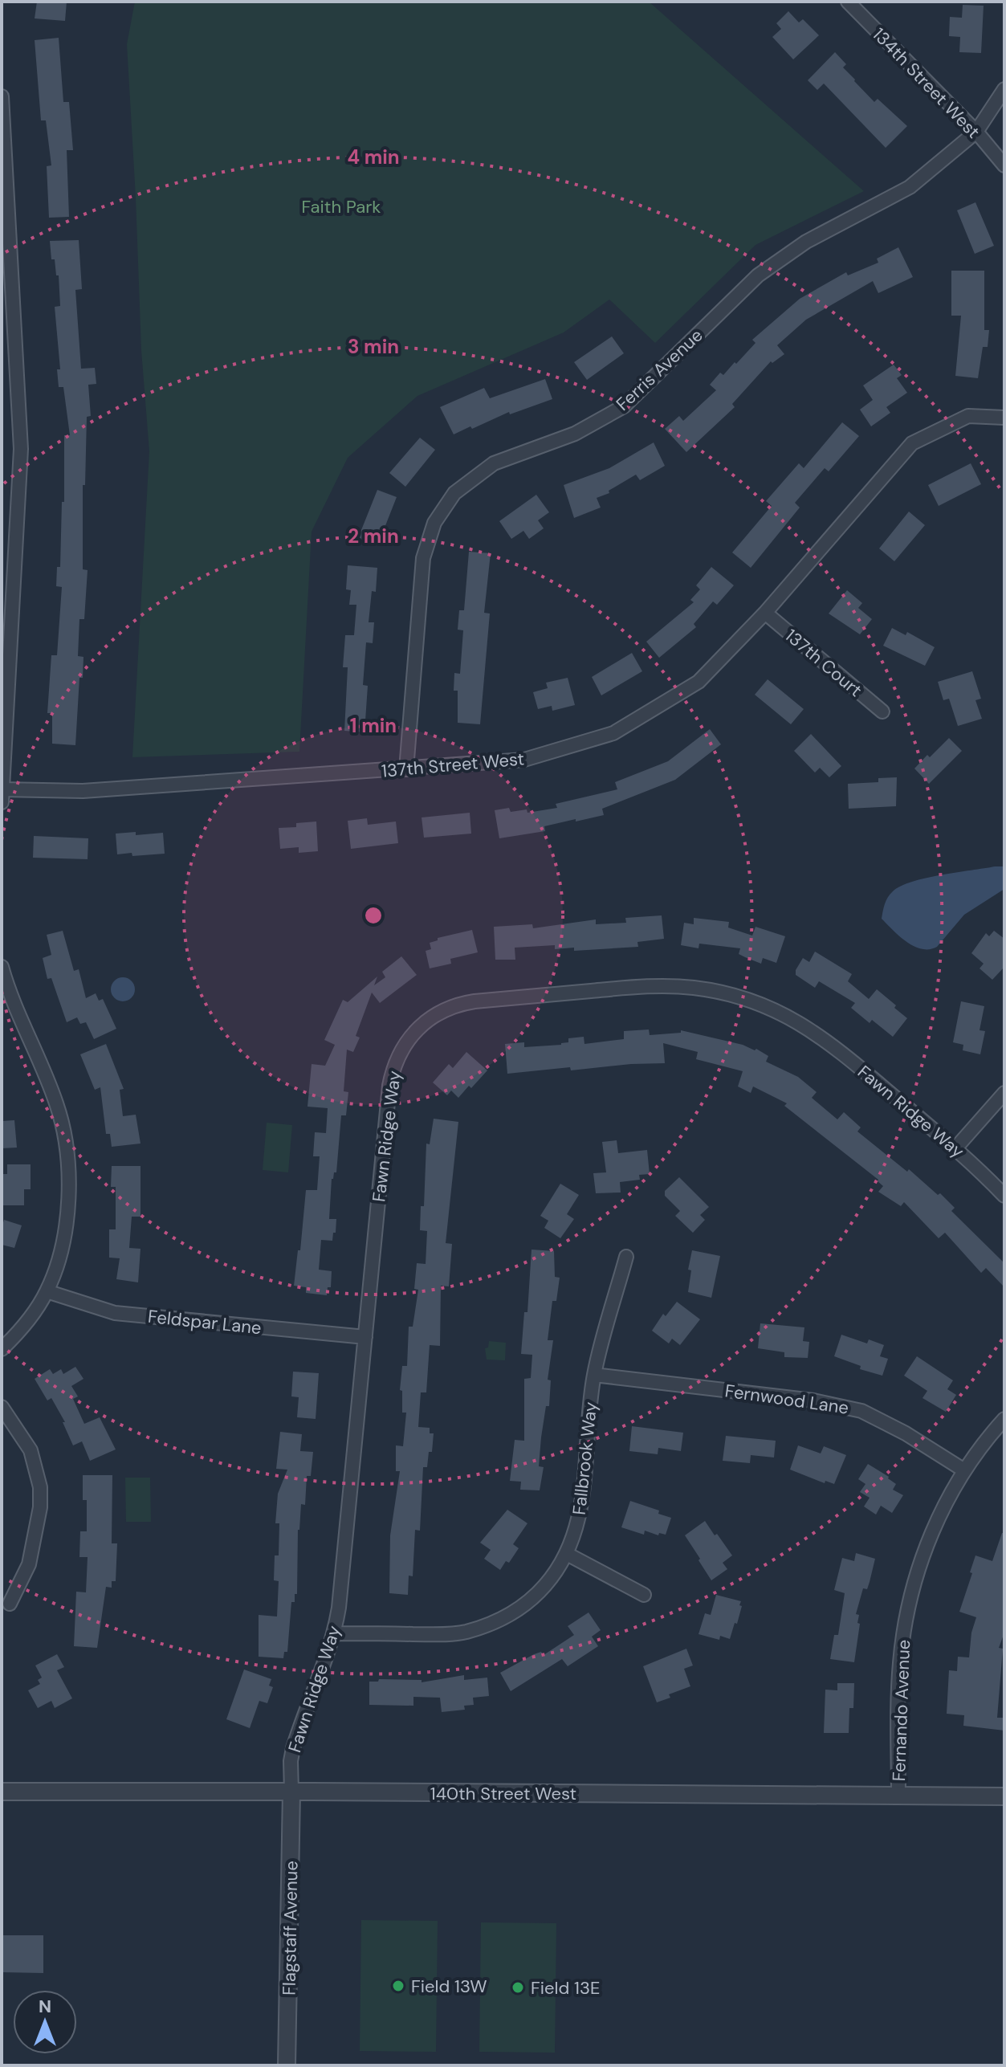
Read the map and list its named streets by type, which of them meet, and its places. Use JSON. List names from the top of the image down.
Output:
{
  "streets": {
    "street": [
      "134th Street West",
      "Ferris Avenue",
      "137th Court",
      "137th Street West",
      "Fawn Ridge Way",
      "Feldspar Lane",
      "Fernwood Lane",
      "Fallbrook Way",
      "Fernando Avenue",
      "140th Street West",
      "Flagstaff Avenue"
    ]
  },
  "crossings": [
    ["134th Street West", "Ferris Avenue"],
    ["Ferris Avenue", "137th Street West"],
    ["137th Court", "137th Street West"],
    ["Fawn Ridge Way", "Feldspar Lane"],
    ["Fawn Ridge Way", "Fallbrook Way"],
    ["Fawn Ridge Way", "140th Street West"],
    ["Fawn Ridge Way", "Flagstaff Avenue"],
    ["Fernwood Lane", "Fallbrook Way"],
    ["Fernwood Lane", "Fernando Avenue"],
    ["Fernando Avenue", "140th Street West"],
    ["140th Street West", "Flagstaff Avenue"]
  ],
  "parks": ["Faith Park"],
  "places": ["Field 13W", "Field 13E"],
  "north": "top",
  "rings": [
    "4 min",
    "3 min",
    "2 min",
    "1 min"
  ]
}
